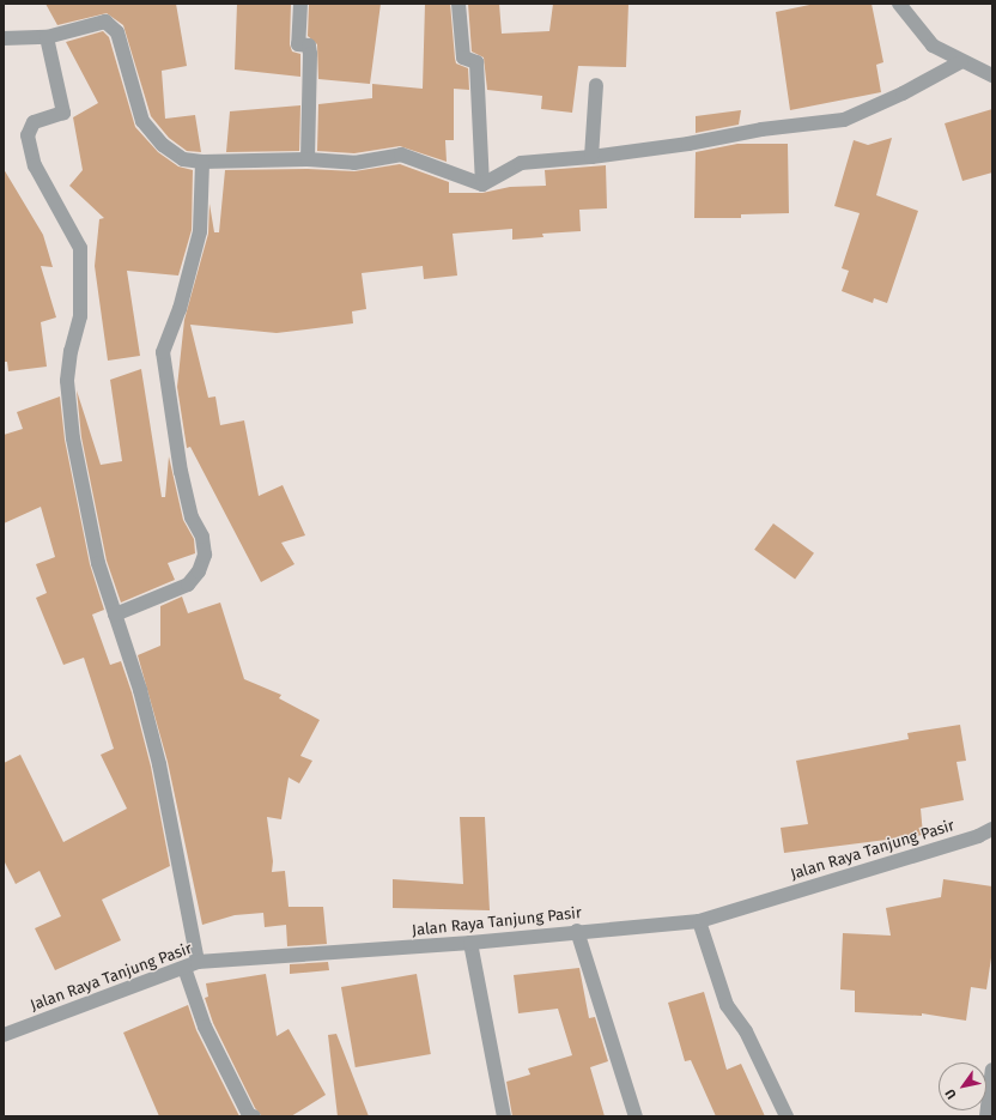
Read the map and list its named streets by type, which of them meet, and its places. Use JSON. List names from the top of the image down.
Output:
{
  "streets": {
    "street": ["Jalan Raya Tanjung Pasir"]
  },
  "north": "bottom left"
}
